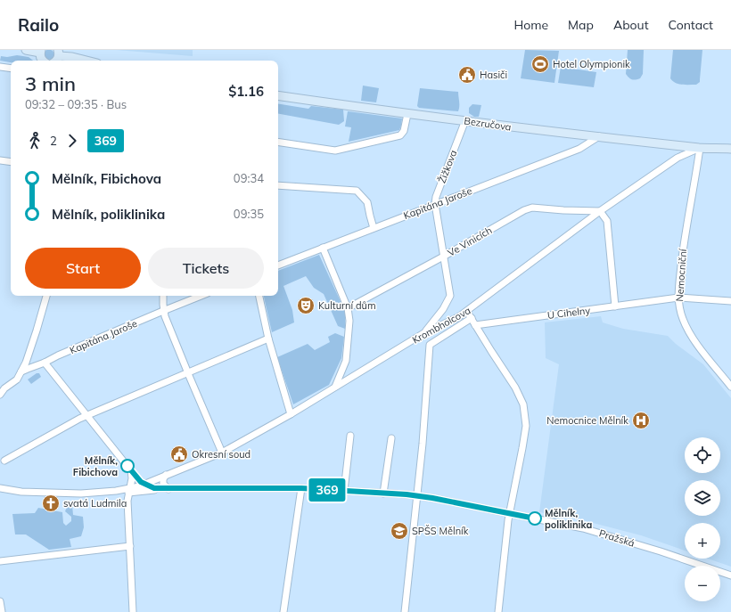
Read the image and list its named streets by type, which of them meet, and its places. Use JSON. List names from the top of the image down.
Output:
{
  "streets": {
    "street": [
      "Bezručova",
      "Žižkova",
      "Kapitána Jaroše",
      "Ve Vinicích",
      "Nemocniční",
      "U Cihelny",
      "Krombholcova",
      "Pražská"
    ]
  },
  "crossings": [
    ["Bezručova", "Žižkova"],
    ["Bezručova", "Kapitána Jaroše"],
    ["Bezručova", "Nemocniční"],
    ["Bezručova", "Krombholcova"],
    ["Žižkova", "Kapitána Jaroše"],
    ["Žižkova", "Ve Vinicích"],
    ["Žižkova", "Krombholcova"],
    ["Ve Vinicích", "Krombholcova"],
    ["Nemocniční", "U Cihelny"],
    ["Nemocniční", "Krombholcova"],
    ["Krombholcova", "Pražská"]
  ],
  "places": {
    "sports": ["Hotel Olympionik"],
    "public building": ["Hasiči", "Okresní soud"],
    "theatre": ["Kulturní dům"],
    "hospital": ["Nemocnice Mělník"],
    "other": ["Mělník, Fibichova", "Mělník, poliklinika"],
    "church": ["svatá Ludmila"],
    "school or university": ["SPŠS Mělník"]
  },
  "lines": ["bus line 369"],
  "page": {
    "header": "Railo",
    "nav": [
      "Home",
      "Map",
      "About",
      "Contact"
    ],
    "on_map": "369",
    "heading": ["3 min", "09:32 – 09:35 · Bus", "$1.16"],
    "legs": ["2", "369"],
    "list": [
      {
        "name": "Mělník, Fibichova",
        "value": "09:34"
      },
      {
        "name": "Mělník, poliklinika",
        "value": "09:35"
      }
    ],
    "buttons": ["Start", "Tickets"],
    "map_buttons": ["+", "−"]
  }
}
